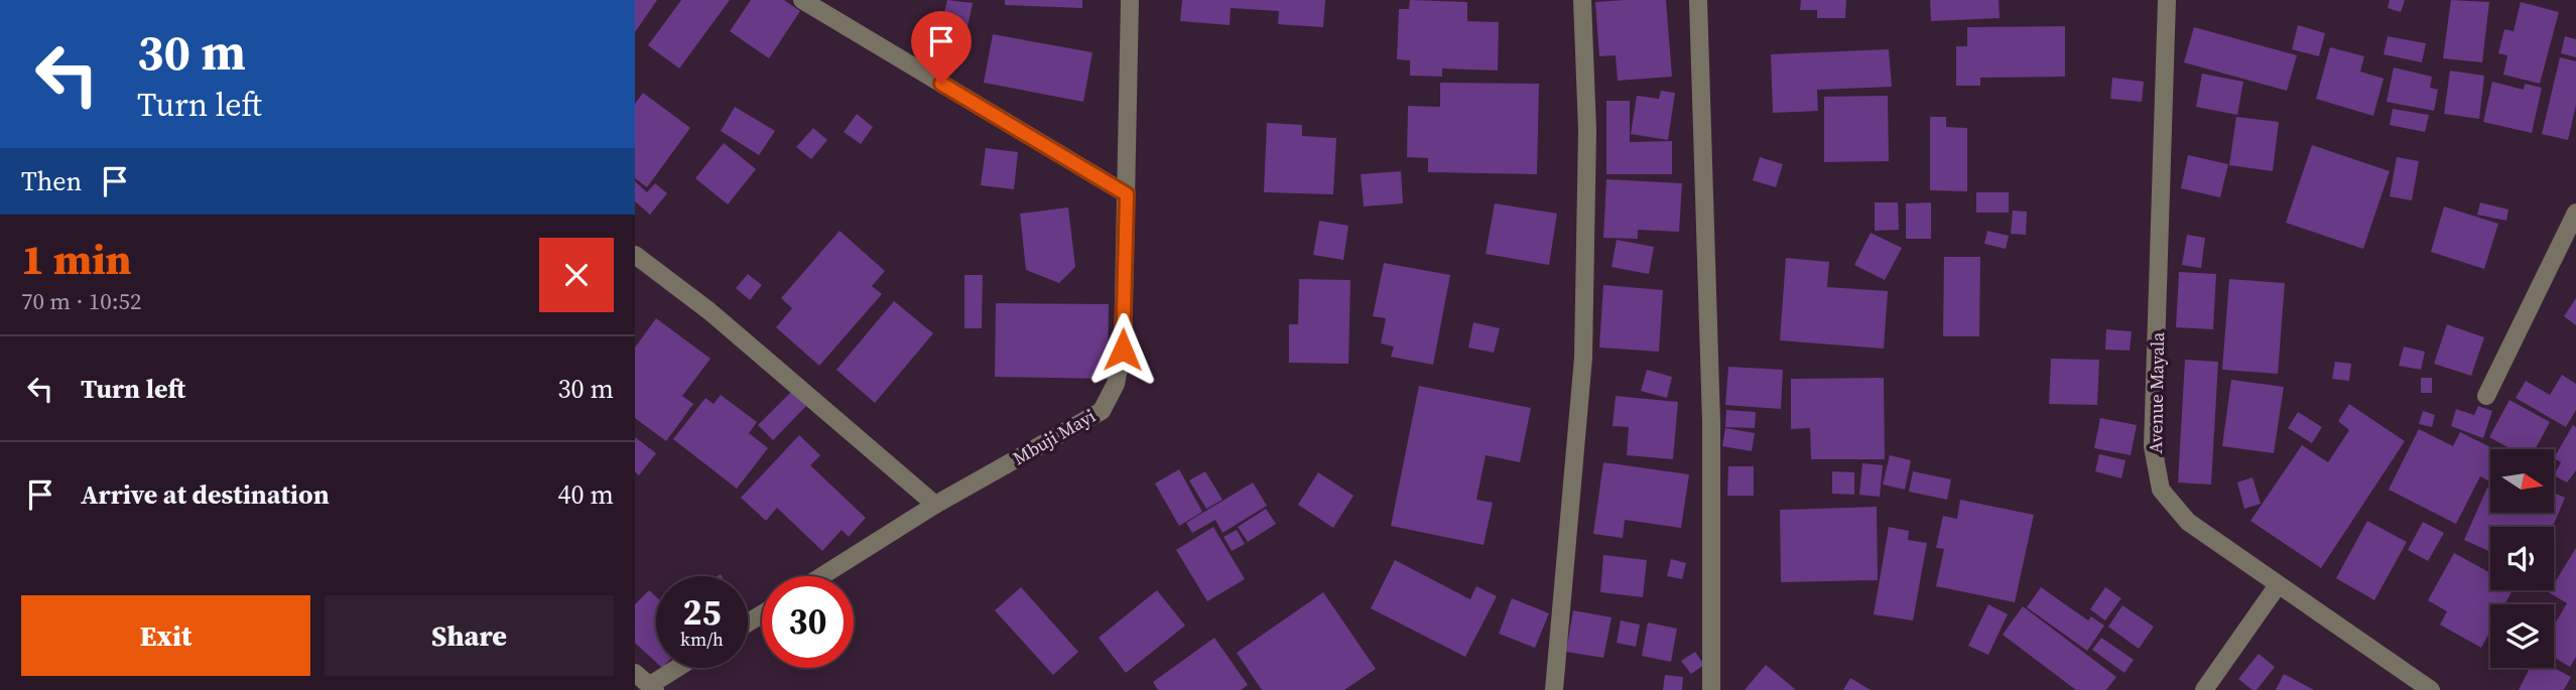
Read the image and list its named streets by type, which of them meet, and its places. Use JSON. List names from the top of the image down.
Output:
{
  "streets": {
    "street": ["Avenue Mayala", "Mbuji Mayi"]
  },
  "north": "right",
  "page": {
    "turn": ["30 m", "Turn left"],
    "then": "Then",
    "heading": ["1 min", "70 m · 10:52"],
    "list": [
      {
        "name": "Turn left",
        "value": "30 m"
      },
      {
        "name": "Arrive at destination",
        "value": "40 m"
      }
    ],
    "speed": "25 km/h",
    "limit": "30",
    "buttons": ["Exit", "Share"]
  }
}
